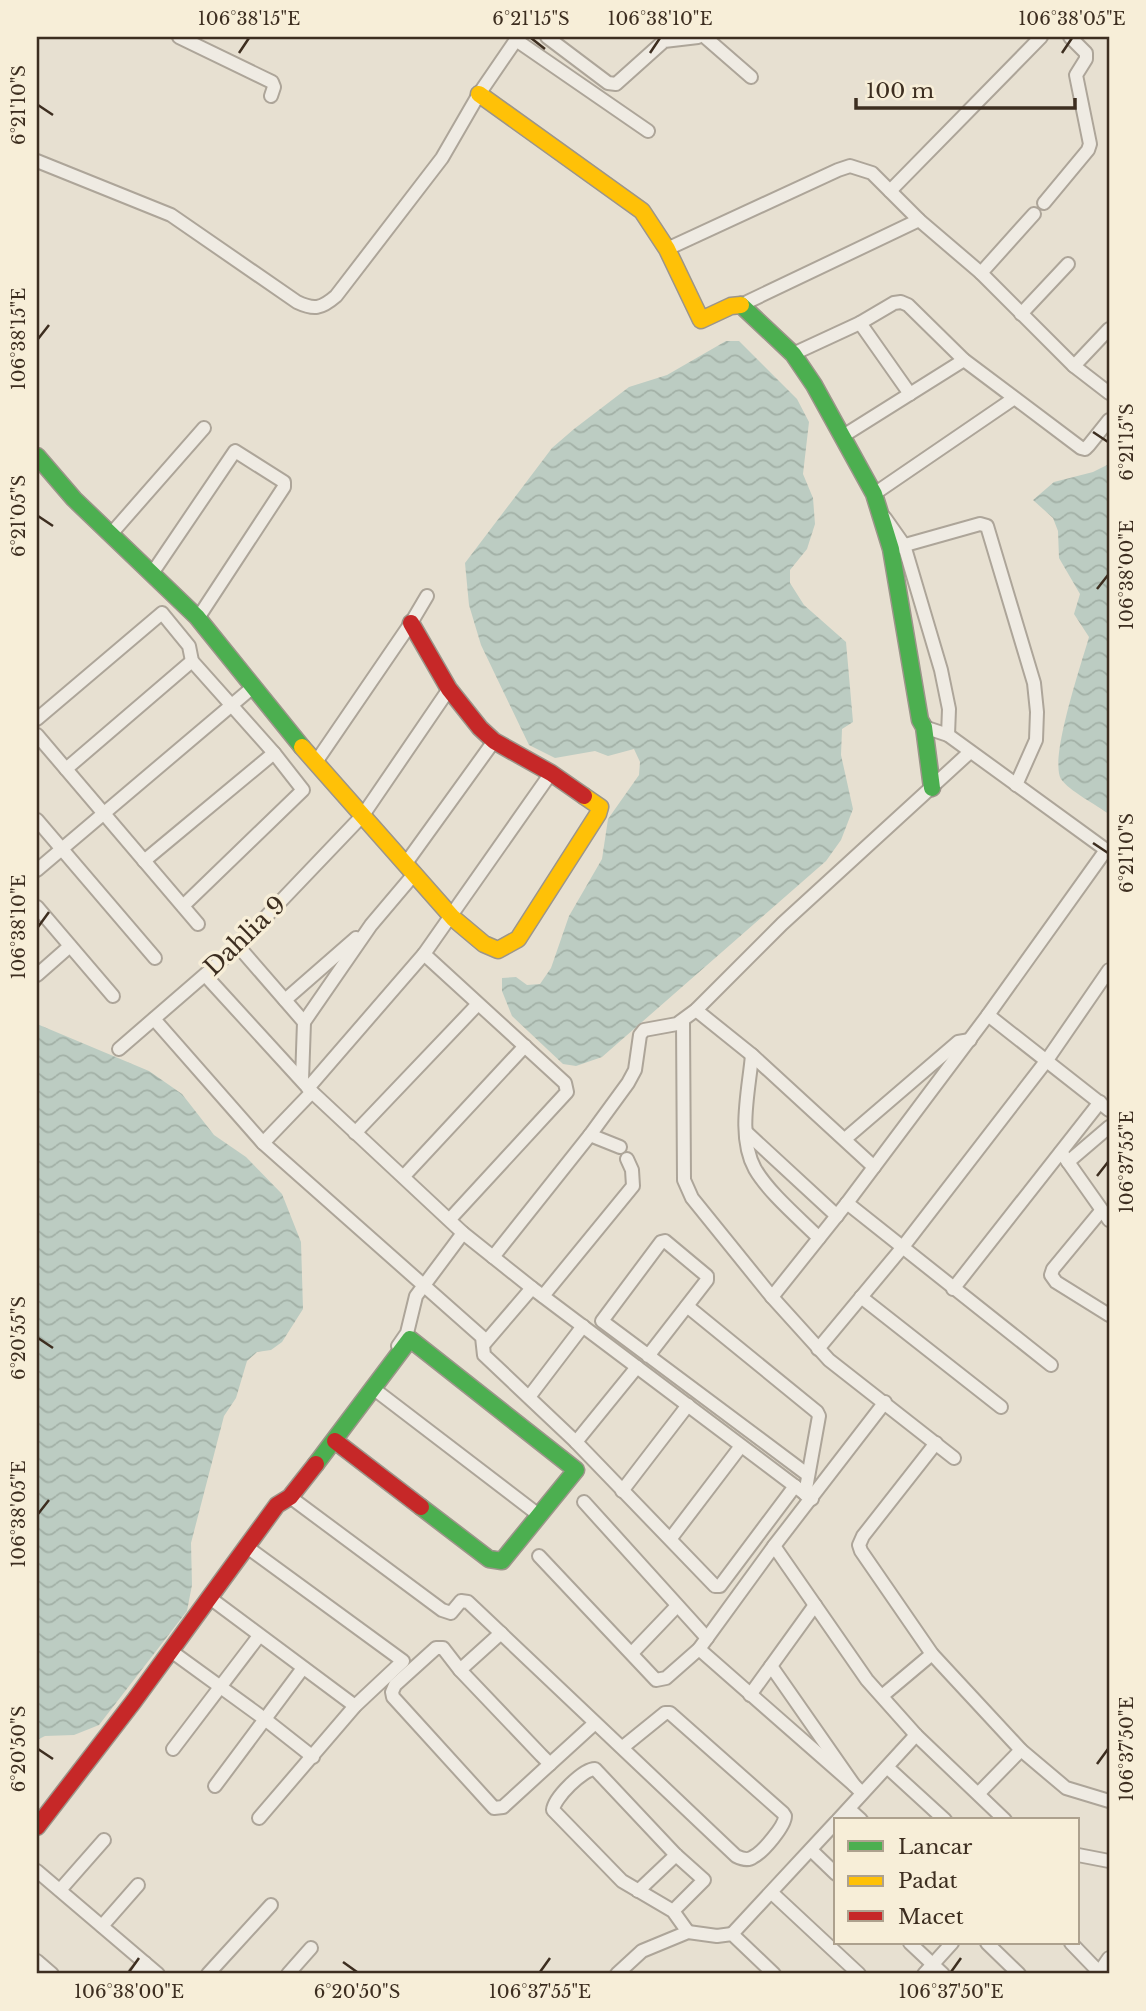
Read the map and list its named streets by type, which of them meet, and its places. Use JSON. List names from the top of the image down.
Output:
{
  "streets": {
    "street": ["Dahlia 9"]
  },
  "legend": ["Lancar", "Padat", "Macet"],
  "scale_bar": "100 m",
  "coordinates": [
    "106°38'15\"E",
    "6°21'15\"S",
    "106°38'10\"E",
    "106°38'05\"E",
    "6°21'10\"S",
    "6°21'05\"S",
    "106°38'00\"E",
    "106°37'55\"E",
    "6°20'55\"S",
    "6°20'50\"S",
    "106°37'50\"E"
  ]
}
